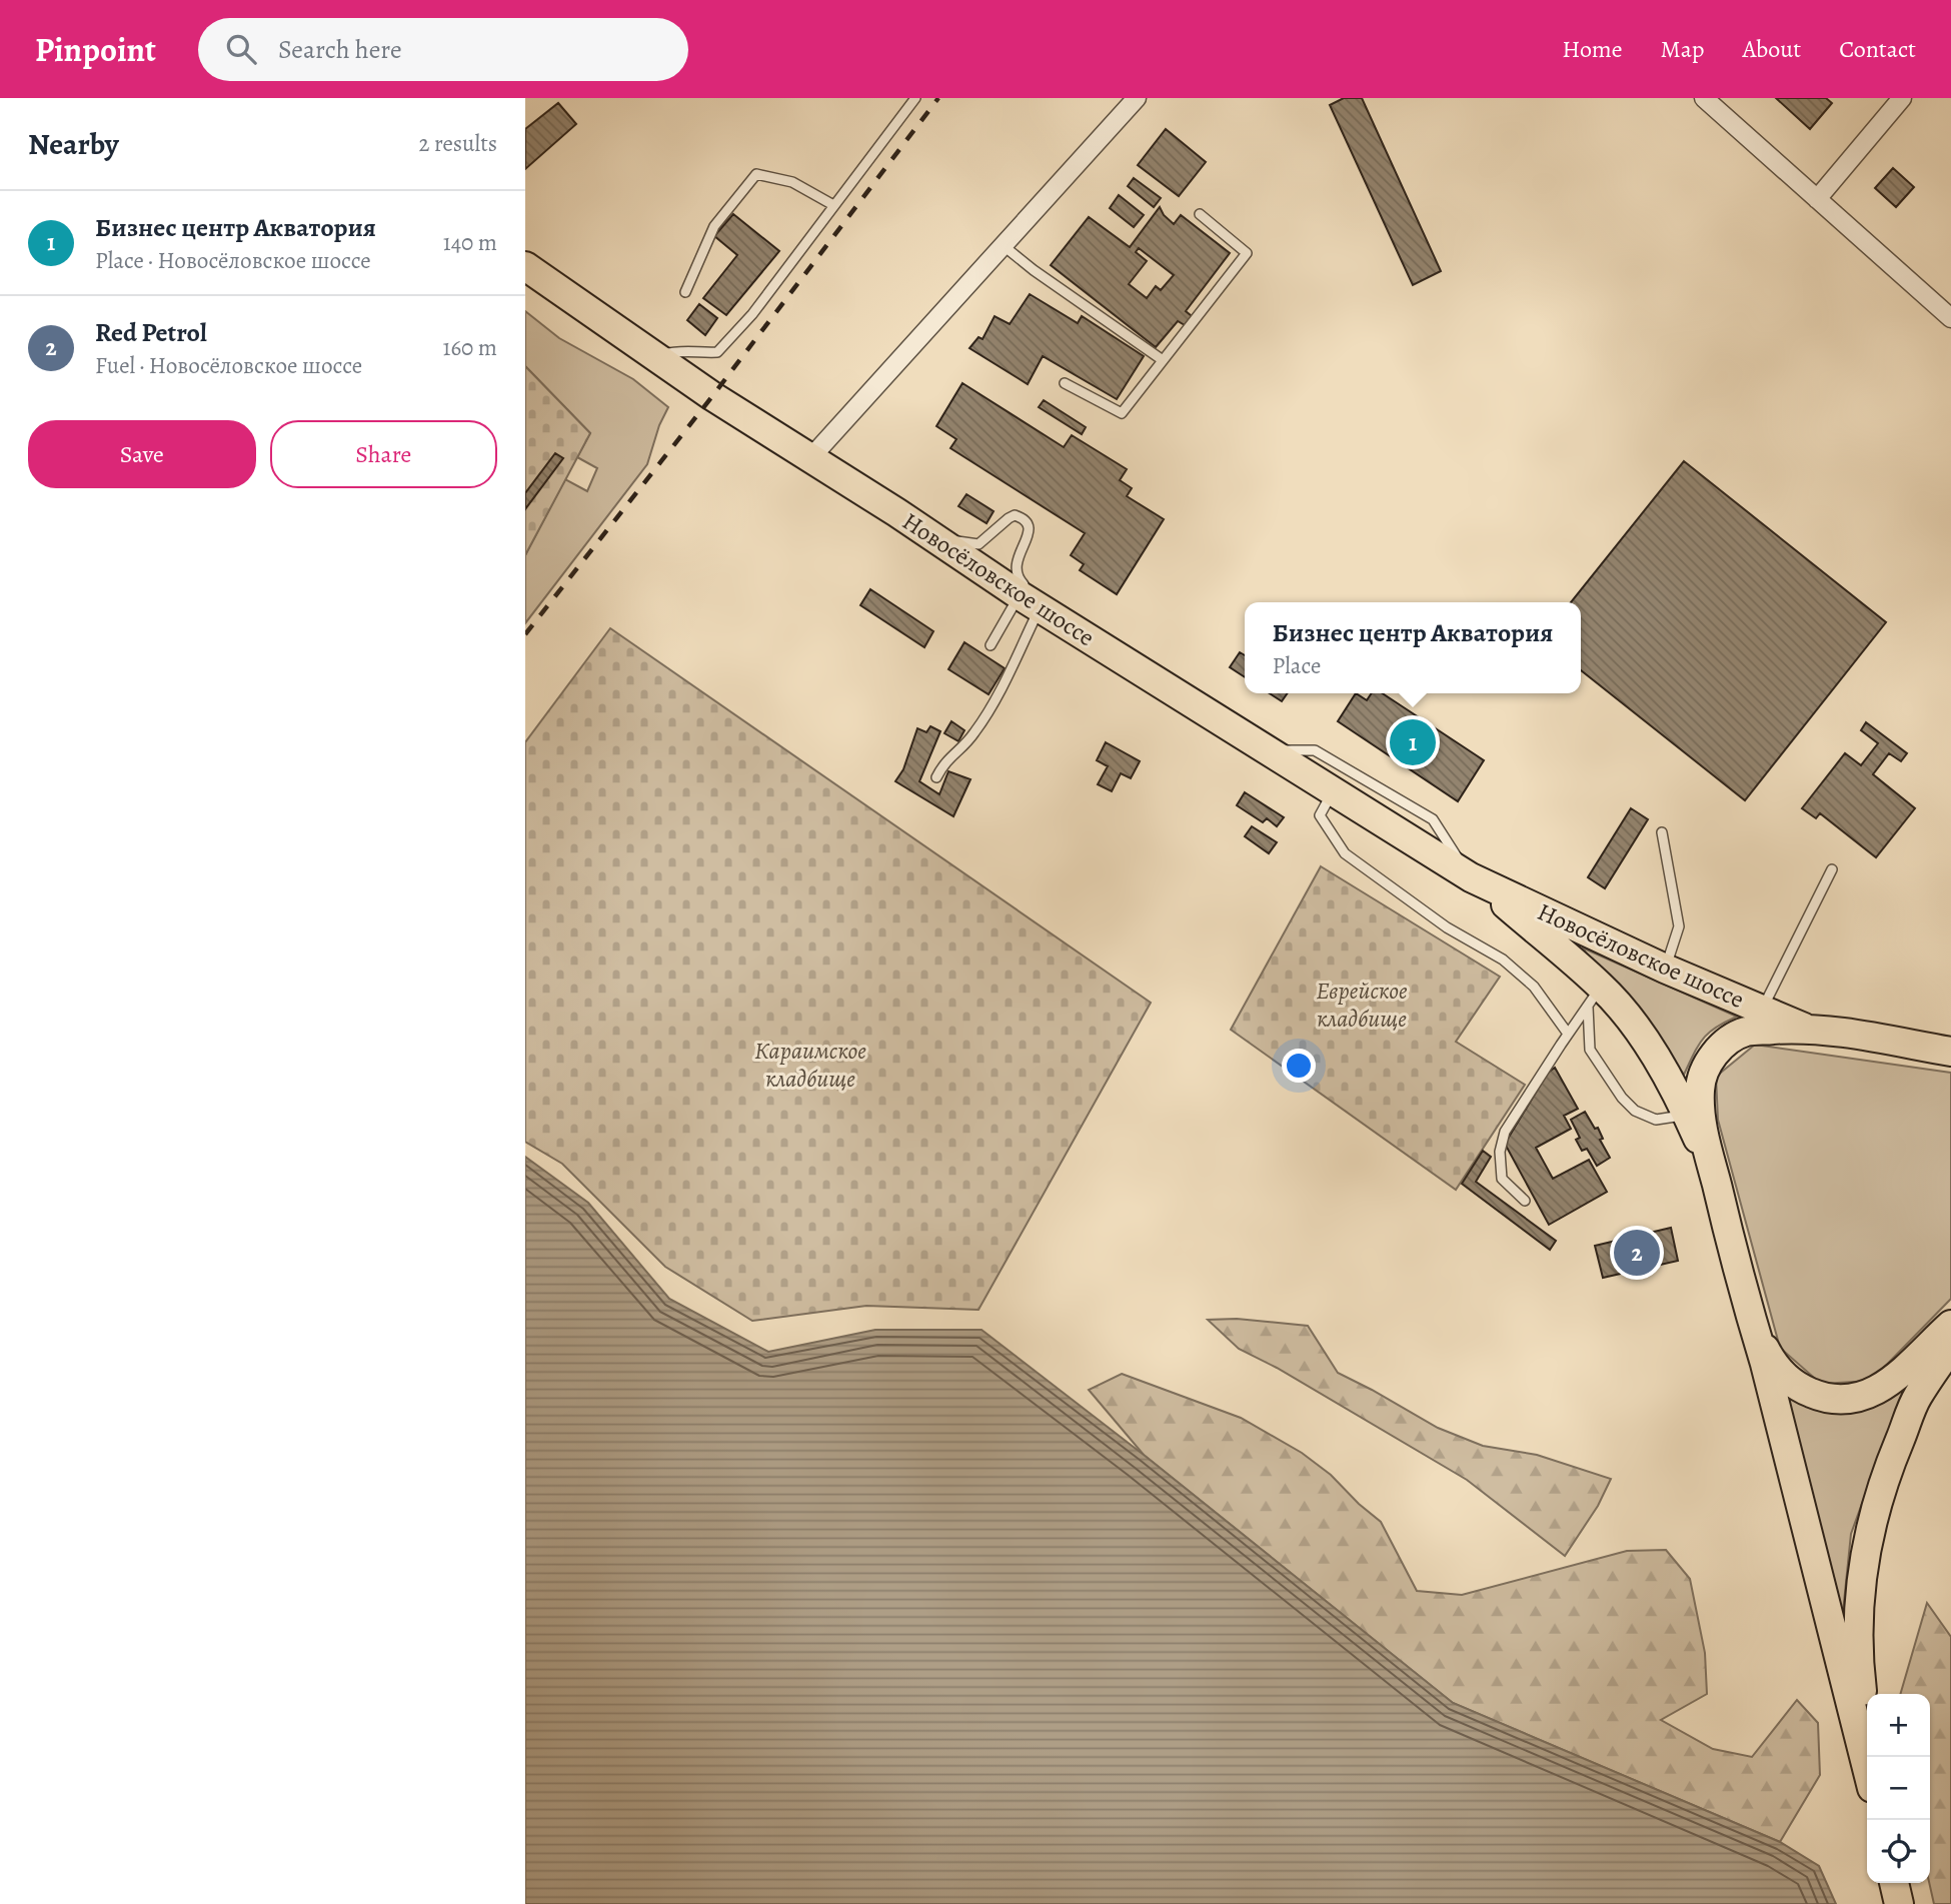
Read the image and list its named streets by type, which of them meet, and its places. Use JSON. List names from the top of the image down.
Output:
{
  "streets": {
    "main road": ["Новосёловское шоссе"]
  },
  "parks": ["Еврейское кладбище", "Караимское кладбище"],
  "page": {
    "header": "Pinpoint",
    "search": "Search here",
    "nav": [
      "Home",
      "Map",
      "About",
      "Contact"
    ],
    "heading": ["Nearby", "2 results"],
    "list": [
      {
        "mark": "1",
        "name": "Бизнес центр Акватория",
        "note": "Place · Новосёловское шоссе",
        "value": "140 m"
      },
      {
        "mark": "2",
        "name": "Red Petrol",
        "note": "Fuel · Новосёловское шоссе",
        "value": "160 m"
      }
    ],
    "buttons": ["Save", "Share"],
    "popup": ["Бизнес центр Акватория", "Place"],
    "pins": ["1", "2"],
    "map_buttons": ["+", "−"]
  }
}
